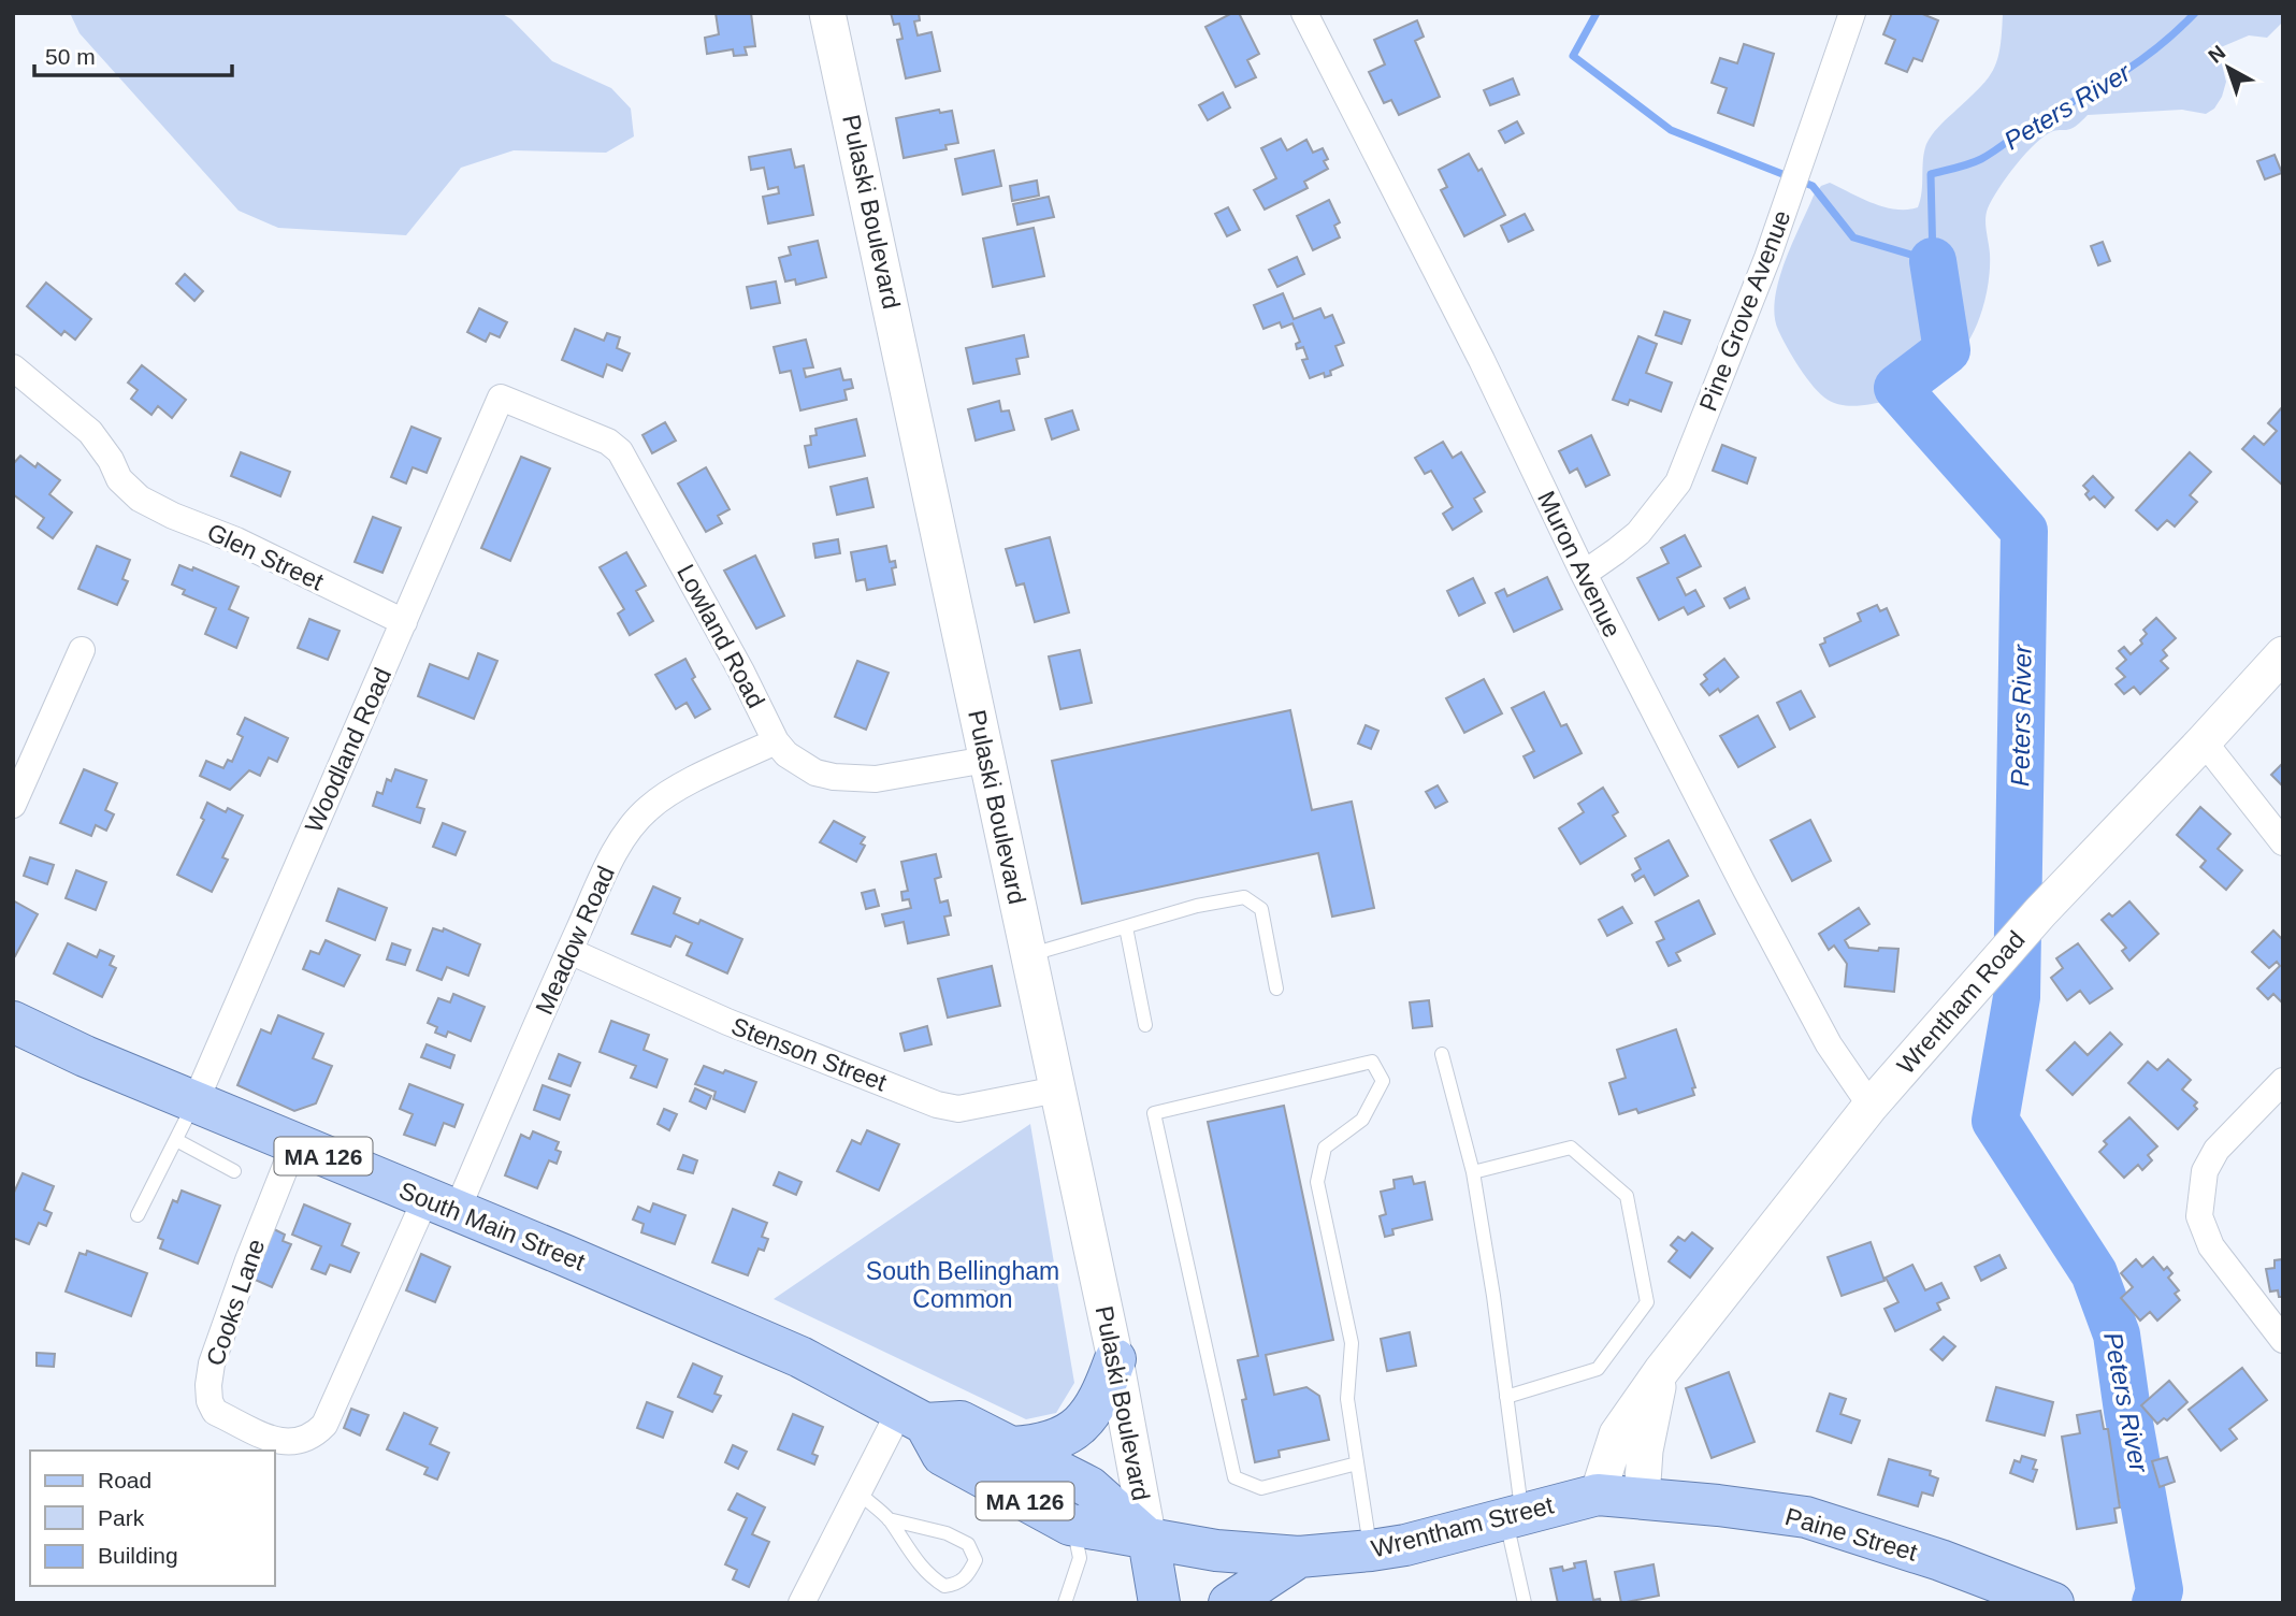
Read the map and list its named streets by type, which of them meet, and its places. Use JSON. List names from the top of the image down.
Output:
{
  "streets": {
    "main road": [
      "Pulaski Boulevard",
      "Wrentham Road",
      "MA 126",
      "South Main Street",
      "Wrentham Street",
      "Paine Street"
    ],
    "street": [
      "Pine Grove Avenue",
      "Glen Street",
      "Muron Avenue",
      "Lowland Road",
      "Woodland Road",
      "Meadow Road",
      "Stenson Street",
      "Cooks Lane"
    ]
  },
  "crossings": [
    ["Pulaski Boulevard", "Lowland Road"],
    ["Pulaski Boulevard", "Stenson Street"],
    ["Pulaski Boulevard", "MA 126"],
    ["Pulaski Boulevard", "South Main Street"],
    ["Pulaski Boulevard", "Wrentham Street"],
    ["Pine Grove Avenue", "Muron Avenue"],
    ["Glen Street", "Woodland Road"],
    ["Muron Avenue", "Wrentham Road"],
    ["Lowland Road", "Woodland Road"],
    ["Lowland Road", "Meadow Road"],
    ["Woodland Road", "South Main Street"],
    ["Meadow Road", "Stenson Street"],
    ["Meadow Road", "South Main Street"],
    ["Meadow Road", "Cooks Lane"],
    ["Wrentham Road", "Wrentham Street"],
    ["Wrentham Road", "Paine Street"],
    ["MA 126", "South Main Street"],
    ["MA 126", "Wrentham Street"],
    ["South Main Street", "Cooks Lane"],
    ["South Main Street", "Wrentham Street"],
    ["Wrentham Street", "Paine Street"]
  ],
  "water": ["Peters River"],
  "parks": ["South Bellingham Common"],
  "legend": ["Road", "Park", "Building"],
  "scale_bar": "50 m",
  "north": "top left"
}
